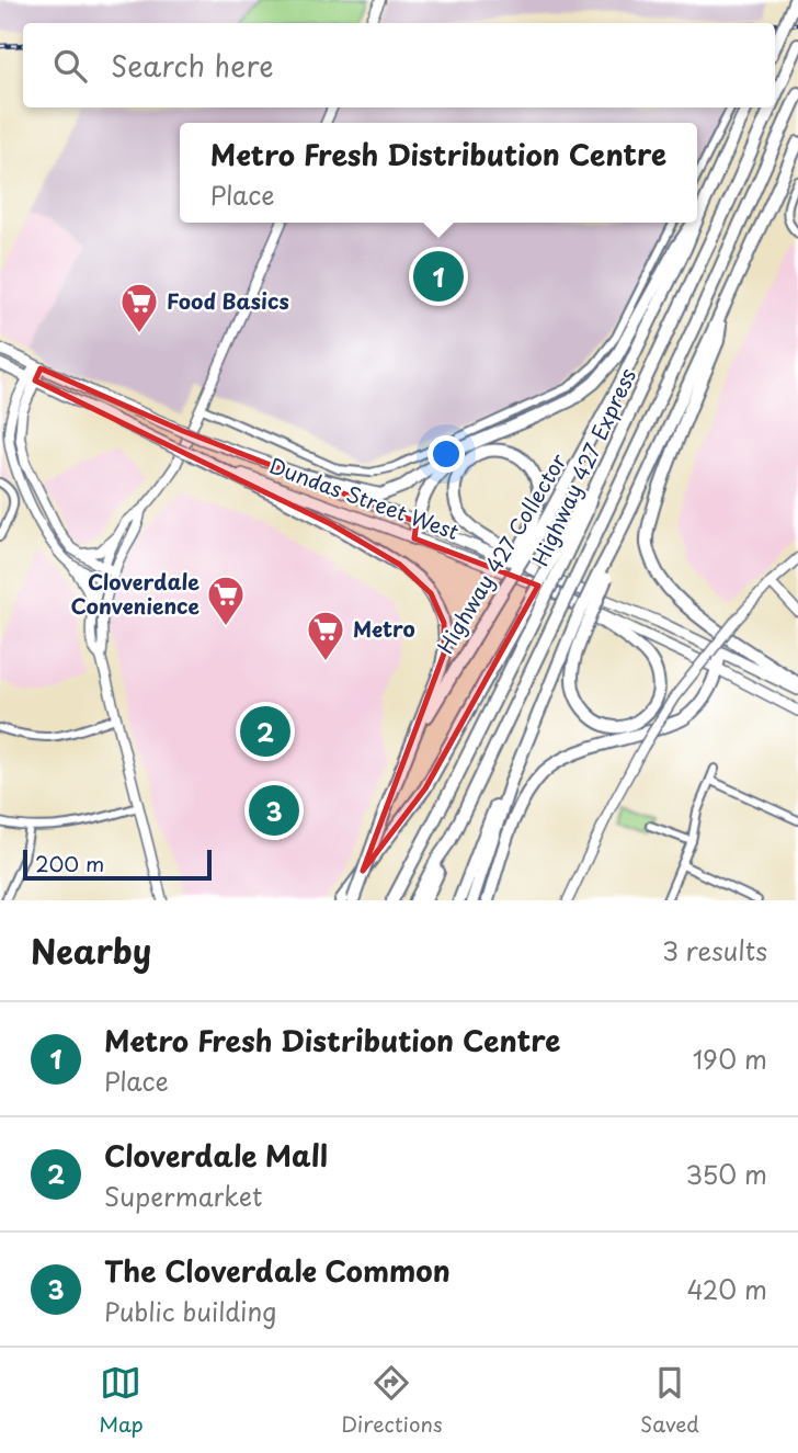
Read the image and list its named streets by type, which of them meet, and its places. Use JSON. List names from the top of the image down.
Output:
{
  "streets": {
    "highway": ["Highway 427 Express", "Highway 427 Collector"],
    "main road": ["Dundas Street West"]
  },
  "places": {
    "supermarket": ["Food Basics", "Cloverdale Convenience", "Metro"]
  },
  "scale_bar": "200 m",
  "page": {
    "search": "Search here",
    "popup": ["Metro Fresh Distribution Centre", "Place"],
    "pins": ["1", "2", "3"],
    "scale": "200 m",
    "heading": ["Nearby", "3 results"],
    "list": [
      {
        "mark": "1",
        "name": "Metro Fresh Distribution Centre",
        "note": "Place",
        "value": "190 m"
      },
      {
        "mark": "2",
        "name": "Cloverdale Mall",
        "note": "Supermarket",
        "value": "350 m"
      },
      {
        "mark": "3",
        "name": "The Cloverdale Common",
        "note": "Public building",
        "value": "420 m"
      }
    ],
    "nav": ["Map", "Directions", "Saved"]
  }
}
